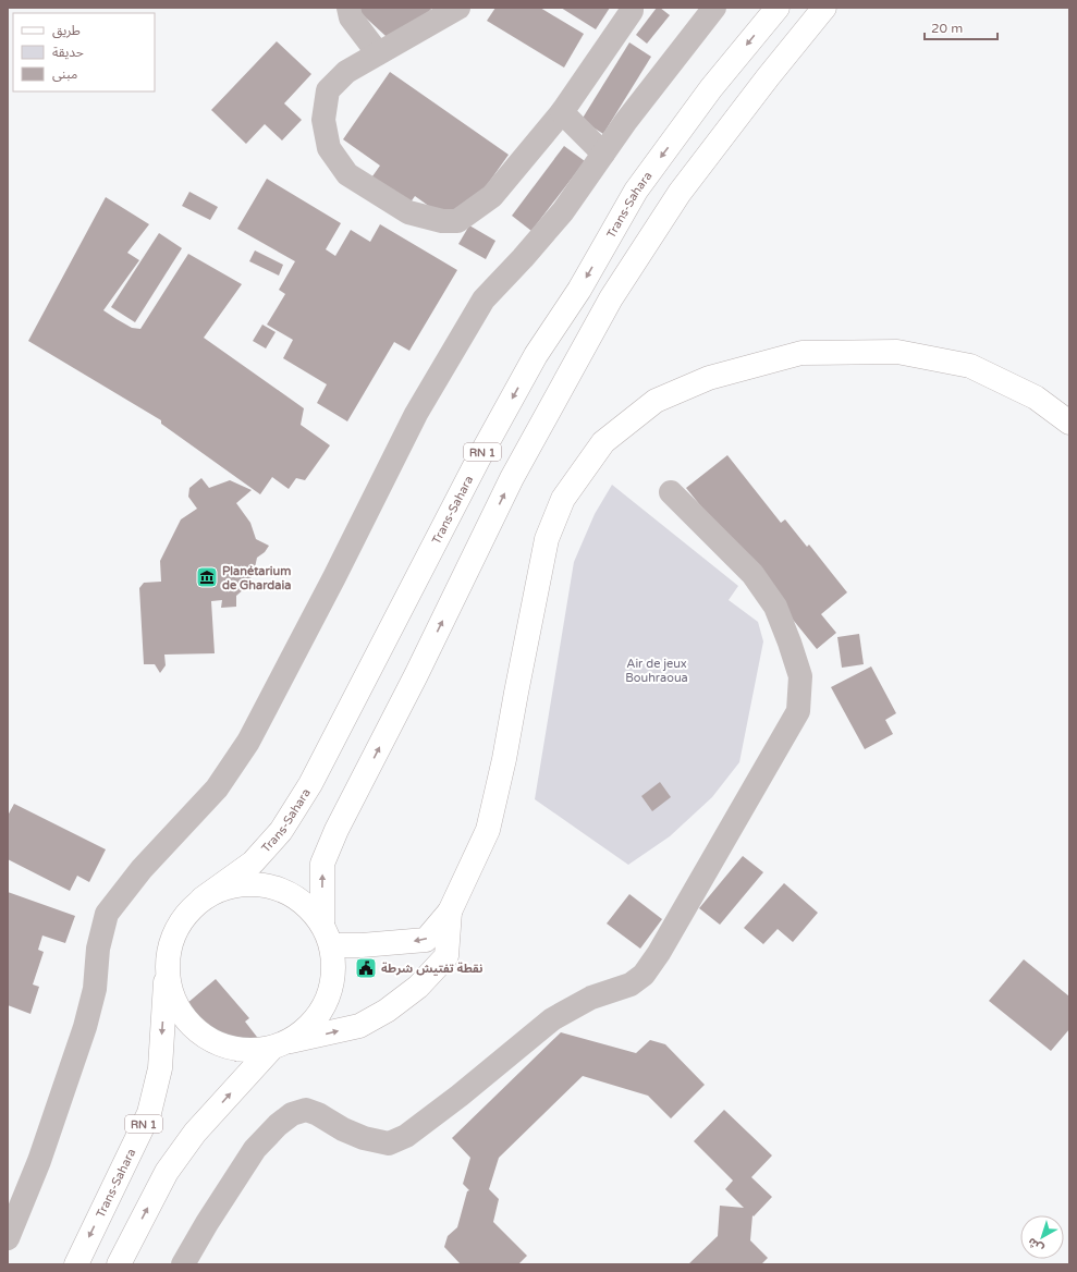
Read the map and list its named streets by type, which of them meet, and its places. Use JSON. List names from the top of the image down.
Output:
{
  "streets": {
    "main road": ["Trans-Sahara", "RN 1"]
  },
  "parks": ["Air de jeux Bouhraoua"],
  "places": {
    "museum": ["Planétarium de Ghardaia"],
    "public building": ["نقطة تفتيش شرطة"]
  },
  "legend": ["طريق", "حديقة", "مبنى"],
  "scale_bar": "20 m",
  "north": "bottom left"
}
